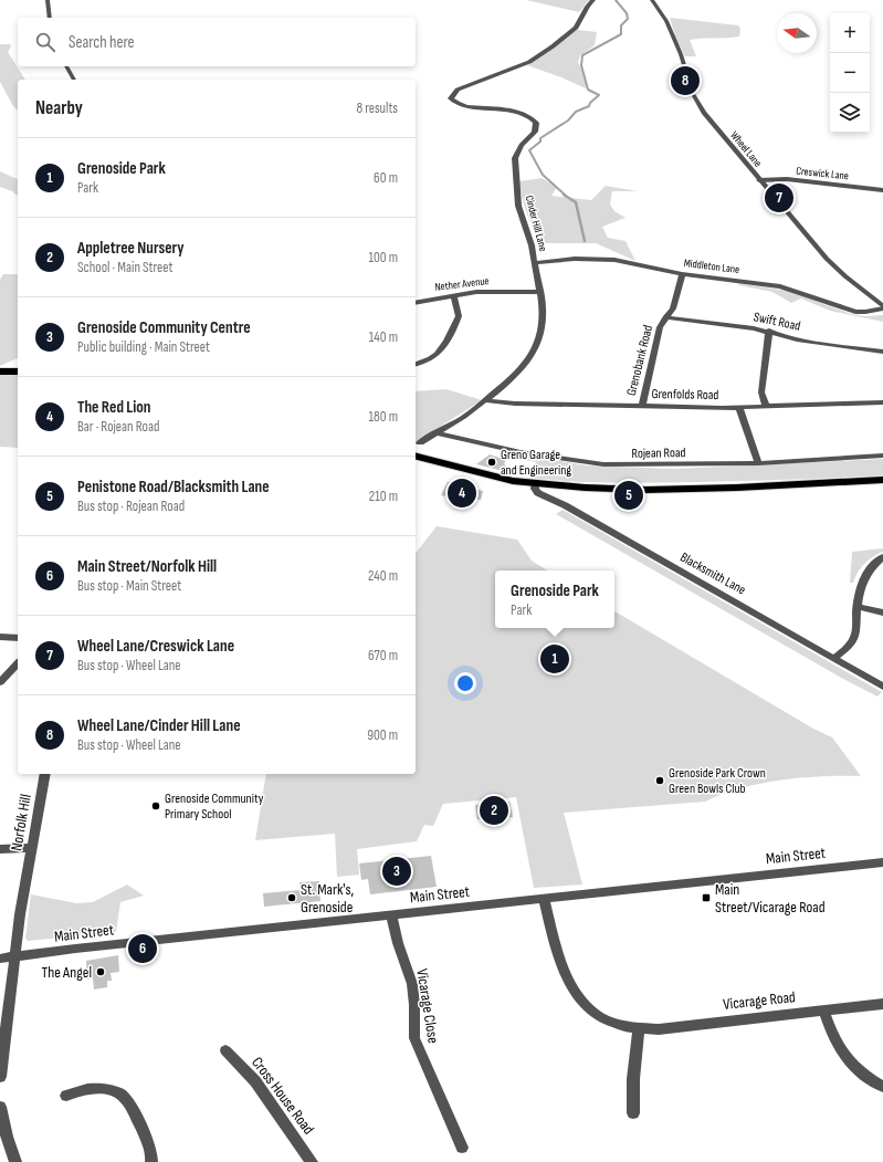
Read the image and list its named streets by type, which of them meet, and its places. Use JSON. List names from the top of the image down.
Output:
{
  "streets": {
    "street": [
      "Wheel Lane",
      "Creswick Lane",
      "Cinder Hill Lane",
      "Middleton Lane",
      "Nether Avenue",
      "Swift Road",
      "Grenobank Road",
      "Grenfolds Road",
      "Rojean Road",
      "Blacksmith Lane",
      "Norfolk Hill",
      "Main Street",
      "Vicarage Road",
      "Vicarage Close",
      "Cross House Road"
    ]
  },
  "crossings": [
    ["Wheel Lane", "Creswick Lane"],
    ["Wheel Lane", "Middleton Lane"],
    ["Cinder Hill Lane", "Middleton Lane"],
    ["Cinder Hill Lane", "Nether Avenue"],
    ["Cinder Hill Lane", "Grenfolds Road"],
    ["Cinder Hill Lane", "Rojean Road"],
    ["Middleton Lane", "Grenobank Road"],
    ["Swift Road", "Grenobank Road"],
    ["Grenobank Road", "Grenfolds Road"],
    ["Norfolk Hill", "Main Street"],
    ["Main Street", "Vicarage Road"],
    ["Main Street", "Vicarage Close"]
  ],
  "places": {
    "other": [
      "Greno Garage and Engineering",
      "Grenoside Park Crown Green Bowls Club",
      "Grenoside Community Primary School",
      "St. Mark's, Grenoside",
      "The Angel"
    ],
    "transit": ["Main Street/Vicarage Road"]
  },
  "north": "left",
  "page": {
    "map_buttons": ["+", "−"],
    "search": "Search here",
    "pins": [
      "8",
      "7",
      "4",
      "5",
      "1",
      "2",
      "3",
      "6"
    ],
    "heading": ["Nearby", "8 results"],
    "list": [
      {
        "mark": "1",
        "name": "Grenoside Park",
        "note": "Park",
        "value": "60 m"
      },
      {
        "mark": "2",
        "name": "Appletree Nursery",
        "note": "School · Main Street",
        "value": "100 m"
      },
      {
        "mark": "3",
        "name": "Grenoside Community Centre",
        "note": "Public building · Main Street",
        "value": "140 m"
      },
      {
        "mark": "4",
        "name": "The Red Lion",
        "note": "Bar · Rojean Road",
        "value": "180 m"
      },
      {
        "mark": "5",
        "name": "Penistone Road/Blacksmith Lane",
        "note": "Bus stop · Rojean Road",
        "value": "210 m"
      },
      {
        "mark": "6",
        "name": "Main Street/Norfolk Hill",
        "note": "Bus stop · Main Street",
        "value": "240 m"
      },
      {
        "mark": "7",
        "name": "Wheel Lane/Creswick Lane",
        "note": "Bus stop · Wheel Lane",
        "value": "670 m"
      },
      {
        "mark": "8",
        "name": "Wheel Lane/Cinder Hill Lane",
        "note": "Bus stop · Wheel Lane",
        "value": "900 m"
      }
    ],
    "popup": ["Grenoside Park", "Park"]
  }
}
